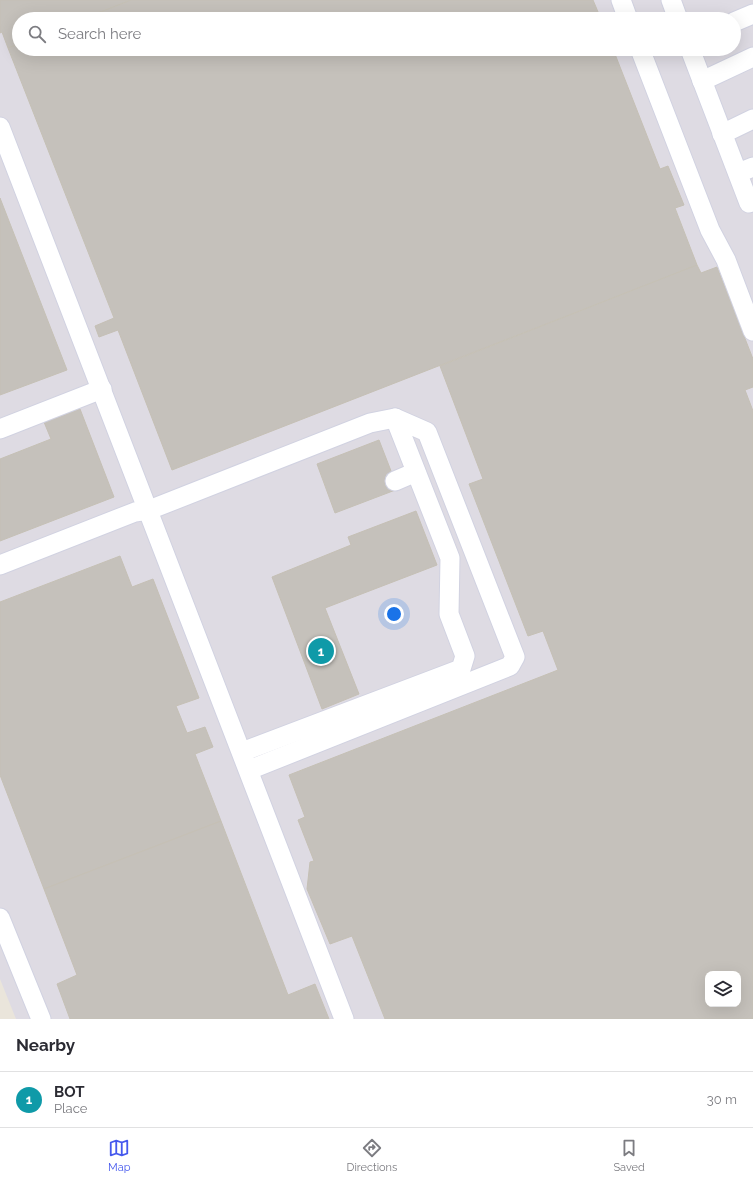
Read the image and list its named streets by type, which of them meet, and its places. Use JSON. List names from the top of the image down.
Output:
{
  "page": {
    "search": "Search here",
    "pins": "1",
    "heading": "Nearby",
    "list": [
      {
        "mark": "1",
        "name": "BOT",
        "note": "Place",
        "value": "30 m"
      }
    ],
    "nav": ["Map", "Directions", "Saved"]
  }
}
